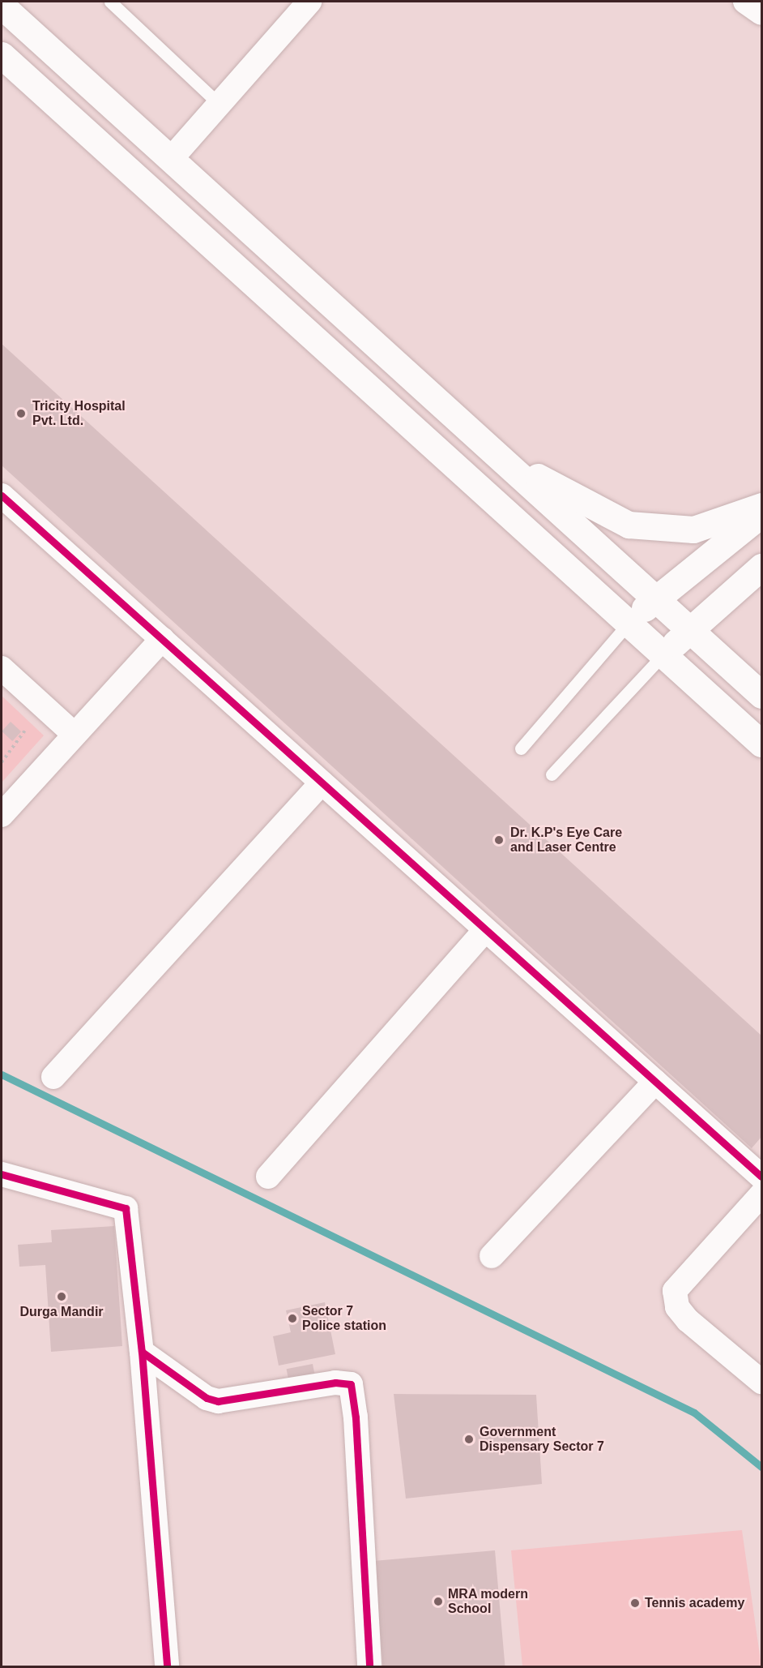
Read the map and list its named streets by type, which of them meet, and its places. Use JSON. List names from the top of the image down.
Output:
{
  "places": [
    "Tricity Hospital Pvt. Ltd.",
    "Dr. K.P's Eye Care and Laser Centre",
    "Durga Mandir",
    "Sector 7 Police station",
    "Government Dispensary Sector 7",
    "MRA modern School",
    "Tennis academy"
  ]
}
